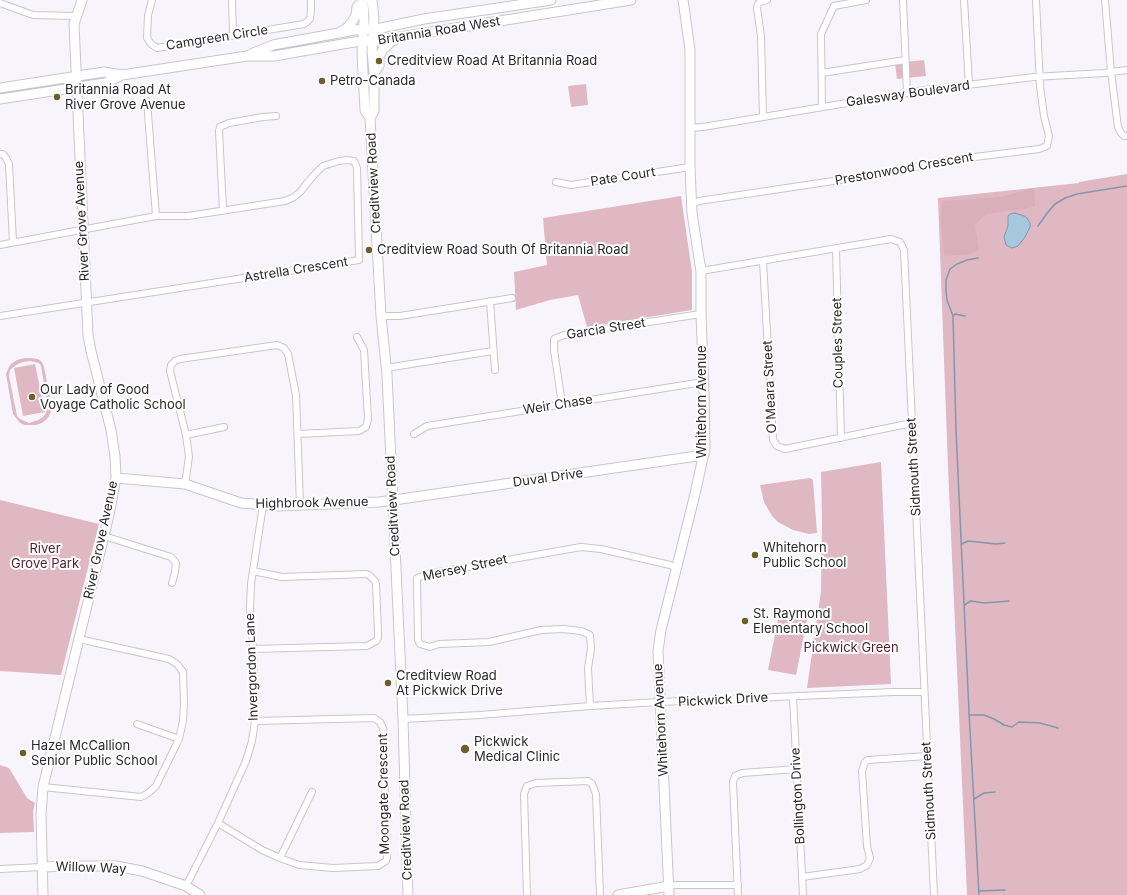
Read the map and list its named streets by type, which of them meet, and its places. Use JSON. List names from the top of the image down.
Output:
{
  "streets": {
    "street": [
      "Britannia Road West",
      "Camgreen Circle",
      "Galesway Boulevard",
      "Prestonwood Crescent",
      "Pate Court",
      "Creditview Road",
      "River Grove Avenue",
      "Astrella Crescent",
      "Garcia Street",
      "Couples Street",
      "O'Meara Street",
      "Whitehorn Avenue",
      "Weir Chase",
      "Sidmouth Street",
      "Duval Drive",
      "Highbrook Avenue",
      "Mersey Street",
      "Invergordon Lane",
      "Pickwick Drive",
      "Moongate Crescent",
      "Bollington Drive",
      "Willow Way"
    ]
  },
  "crossings": [
    ["Britannia Road West", "Creditview Road"],
    ["Britannia Road West", "River Grove Avenue"],
    ["Galesway Boulevard", "Prestonwood Crescent"],
    ["Galesway Boulevard", "Whitehorn Avenue"],
    ["Prestonwood Crescent", "Whitehorn Avenue"],
    ["Pate Court", "Whitehorn Avenue"],
    ["Creditview Road", "Duval Drive"],
    ["Creditview Road", "Highbrook Avenue"],
    ["Creditview Road", "Pickwick Drive"],
    ["River Grove Avenue", "Astrella Crescent"],
    ["River Grove Avenue", "Highbrook Avenue"],
    ["River Grove Avenue", "Willow Way"],
    ["Garcia Street", "Whitehorn Avenue"],
    ["Garcia Street", "Weir Chase"],
    ["Couples Street", "O'Meara Street"],
    ["Couples Street", "Sidmouth Street"],
    ["O'Meara Street", "Sidmouth Street"],
    ["Whitehorn Avenue", "Weir Chase"],
    ["Whitehorn Avenue", "Sidmouth Street"],
    ["Whitehorn Avenue", "Duval Drive"],
    ["Whitehorn Avenue", "Mersey Street"],
    ["Whitehorn Avenue", "Pickwick Drive"],
    ["Sidmouth Street", "Pickwick Drive"],
    ["Duval Drive", "Highbrook Avenue"],
    ["Highbrook Avenue", "Invergordon Lane"],
    ["Mersey Street", "Pickwick Drive"],
    ["Invergordon Lane", "Moongate Crescent"],
    ["Invergordon Lane", "Willow Way"],
    ["Pickwick Drive", "Bollington Drive"]
  ],
  "parks": ["River Grove Park", "Pickwick Green"],
  "places": [
    "Creditview Road At Britannia Road",
    "Petro-Canada",
    "Britannia Road At River Grove Avenue",
    "Creditview Road South Of Britannia Road",
    "Our Lady of Good Voyage Catholic School",
    "Whitehorn Public School",
    "St. Raymond Elementary School",
    "Creditview Road At Pickwick Drive",
    "Pickwick Medical Clinic",
    "Hazel McCallion Senior Public School"
  ]
}
